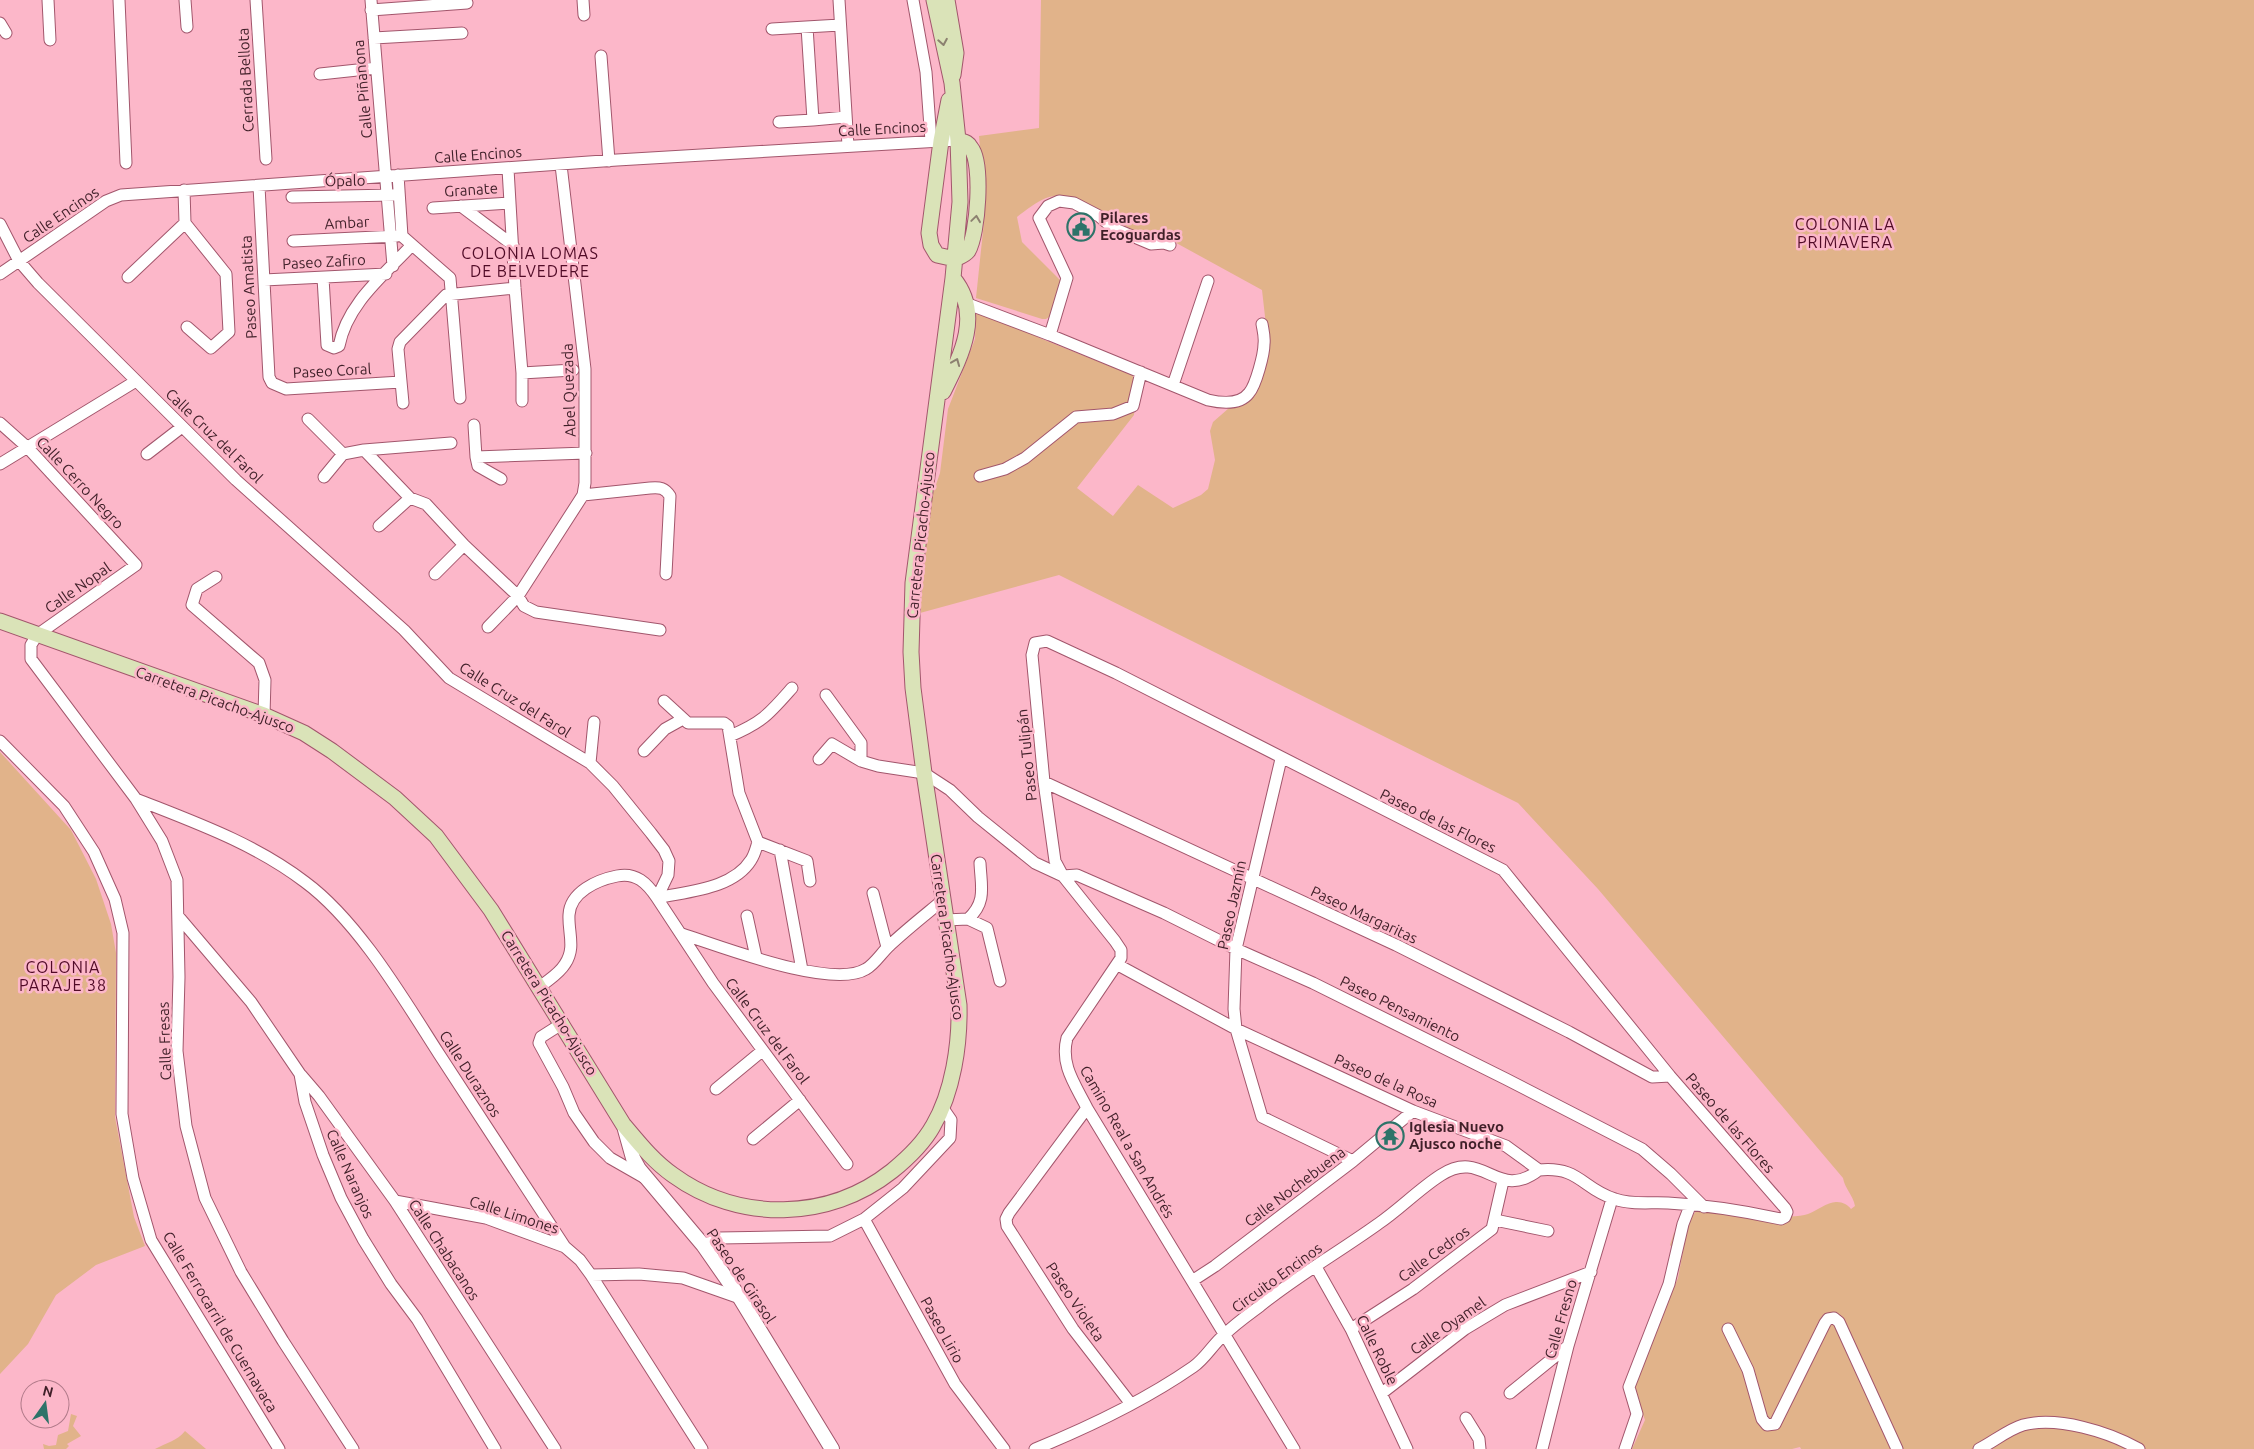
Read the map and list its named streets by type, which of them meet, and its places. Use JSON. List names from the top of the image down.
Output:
{
  "streets": {
    "main road": ["Carretera Picacho-Ajusco"],
    "street": [
      "Cerrada Bellota",
      "Calle Piñanona",
      "Calle Encinos",
      "Ópalo",
      "Granate",
      "Ambar",
      "Paseo Zafiro",
      "Paseo Amatista",
      "Paseo Coral",
      "Abel Quezada",
      "Calle Cruz del Farol",
      "Calle Cerro Negro",
      "Calle Nopal",
      "Paseo Tulipán",
      "Paseo de las Flores",
      "Paseo Jazmín",
      "Paseo Margaritas",
      "Paseo Pensamiento",
      "Calle Fresas",
      "Calle Duraznos",
      "Paseo de la Rosa",
      "Camino Real a San Andrés",
      "Calle Naranjos",
      "Calle Nochebuena",
      "Calle Limones",
      "Calle Chabacanos",
      "Calle Cedros",
      "Paseo de Girasol",
      "Circuito Encinos",
      "Paseo Violeta",
      "Calle Fresno",
      "Calle Ferrocarril de Cuernavaca",
      "Calle Oyamel",
      "Paseo Lirio",
      "Calle Roble"
    ]
  },
  "crossings": [
    ["Calle Piñanona", "Calle Encinos"],
    ["Calle Piñanona", "Ópalo"],
    ["Calle Piñanona", "Ambar"],
    ["Calle Piñanona", "Paseo Zafiro"],
    ["Calle Encinos", "Paseo Amatista"],
    ["Calle Encinos", "Abel Quezada"],
    ["Calle Encinos", "Calle Cruz del Farol"],
    ["Paseo Zafiro", "Paseo Amatista"],
    ["Paseo Amatista", "Paseo Coral"],
    ["Calle Cerro Negro", "Calle Nopal"],
    ["Carretera Picacho-Ajusco", "Calle Nopal"],
    ["Carretera Picacho-Ajusco", "Calle Fresas"],
    ["Carretera Picacho-Ajusco", "Paseo de Girasol"],
    ["Calle Nopal", "Calle Fresas"],
    ["Paseo Tulipán", "Paseo de las Flores"],
    ["Paseo Tulipán", "Paseo Margaritas"],
    ["Paseo Tulipán", "Paseo Pensamiento"],
    ["Paseo de las Flores", "Paseo Jazmín"],
    ["Paseo de las Flores", "Paseo Margaritas"],
    ["Paseo de las Flores", "Paseo Pensamiento"],
    ["Paseo Jazmín", "Paseo Margaritas"],
    ["Paseo Jazmín", "Paseo Pensamiento"],
    ["Paseo Jazmín", "Paseo de la Rosa"],
    ["Paseo Jazmín", "Calle Nochebuena"],
    ["Calle Fresas", "Calle Duraznos"],
    ["Calle Fresas", "Calle Naranjos"],
    ["Calle Duraznos", "Calle Limones"],
    ["Paseo de la Rosa", "Camino Real a San Andrés"],
    ["Paseo de la Rosa", "Calle Nochebuena"],
    ["Paseo de la Rosa", "Circuito Encinos"],
    ["Camino Real a San Andrés", "Calle Nochebuena"],
    ["Camino Real a San Andrés", "Circuito Encinos"],
    ["Camino Real a San Andrés", "Paseo Violeta"],
    ["Calle Naranjos", "Calle Chabacanos"],
    ["Calle Limones", "Calle Chabacanos"],
    ["Calle Cedros", "Circuito Encinos"],
    ["Calle Cedros", "Calle Roble"],
    ["Circuito Encinos", "Paseo Violeta"],
    ["Circuito Encinos", "Calle Roble"],
    ["Calle Fresno", "Calle Oyamel"],
    ["Calle Oyamel", "Calle Roble"]
  ],
  "districts": ["COLONIA LA PRIMAVERA", "COLONIA LOMAS DE BELVEDERE", "COLONIA PARAJE 38"],
  "places": {
    "public building": ["Pilares Ecoguardas"],
    "temple": ["Iglesia Nuevo Ajusco noche"]
  },
  "north": "top"
}
